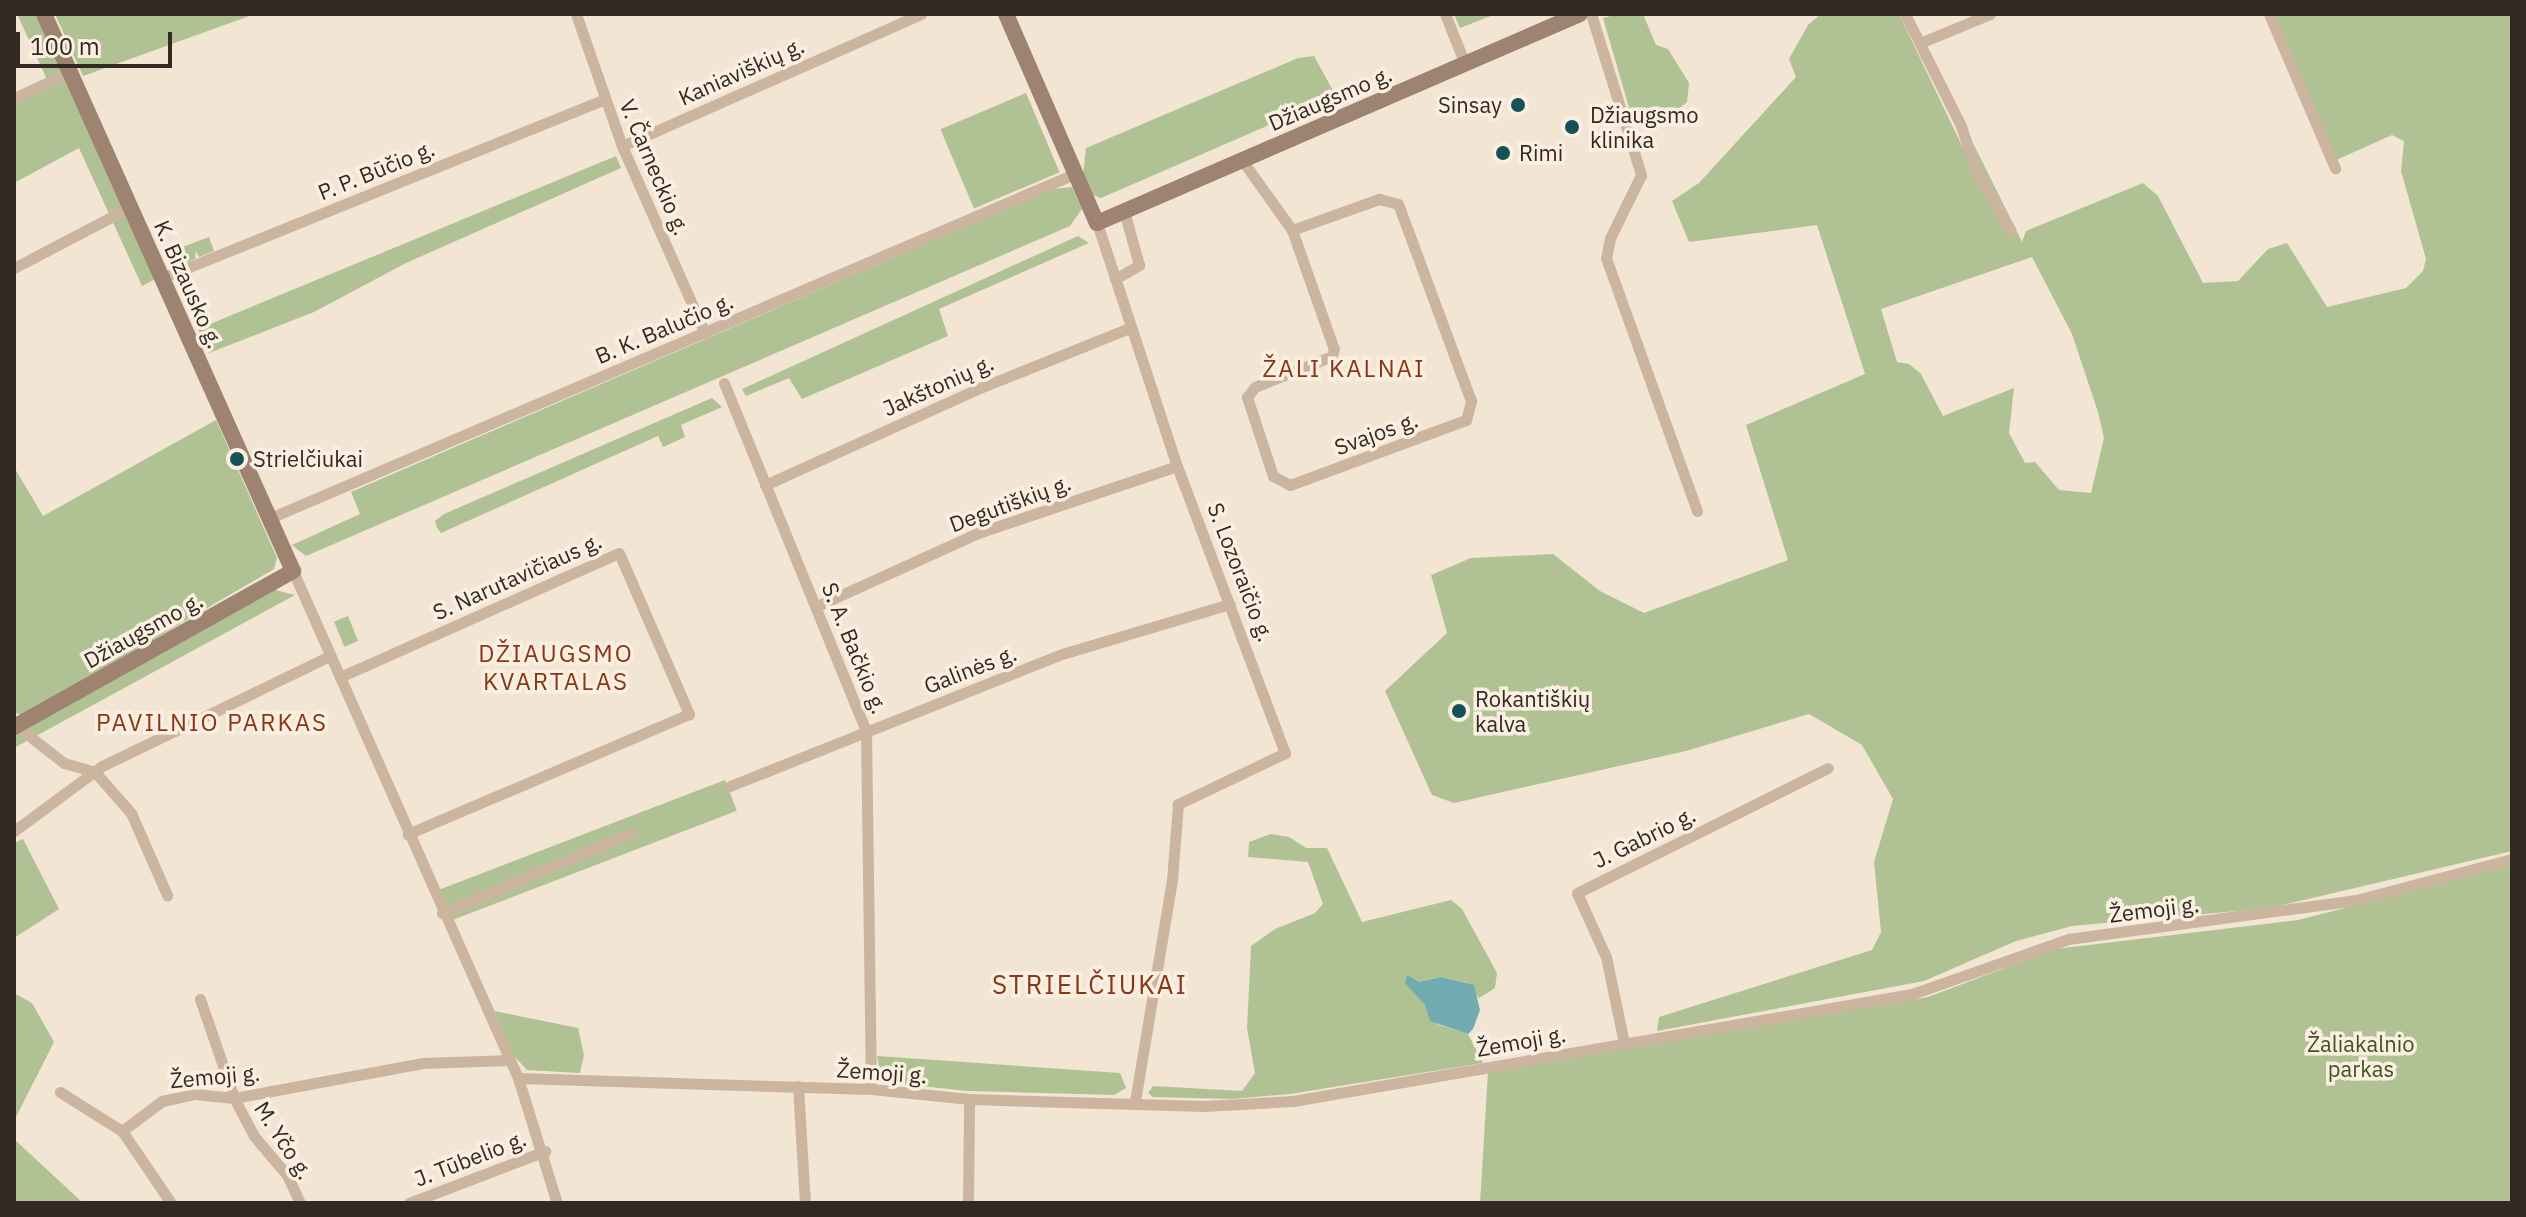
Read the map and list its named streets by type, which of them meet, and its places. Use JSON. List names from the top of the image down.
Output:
{
  "streets": {
    "street": [
      "Kaniaviškių g.",
      "Džiaugsmo g.",
      "V. Čarneckio g.",
      "P. P. Būčio g.",
      "K. Bizausko g.",
      "B. K. Balučio g.",
      "Jakštonių g.",
      "Svajos g.",
      "Degutiškių g.",
      "S. Lozoraičio g.",
      "S. Narutavičiaus g.",
      "S. A. Bačkio g.",
      "Galinės g.",
      "J. Gabrio g.",
      "Žemoji g.",
      "M. Yčo g.",
      "J. Tūbelio g."
    ]
  },
  "crossings": [
    ["Kaniaviškių g.", "V. Čarneckio g."],
    ["Džiaugsmo g.", "K. Bizausko g."],
    ["Džiaugsmo g.", "Svajos g."],
    ["Džiaugsmo g.", "S. Lozoraičio g."],
    ["V. Čarneckio g.", "P. P. Būčio g."],
    ["V. Čarneckio g.", "B. K. Balučio g."],
    ["P. P. Būčio g.", "K. Bizausko g."],
    ["K. Bizausko g.", "B. K. Balučio g."],
    ["B. K. Balučio g.", "S. Lozoraičio g."],
    ["Jakštonių g.", "S. Lozoraičio g."],
    ["Jakštonių g.", "S. A. Bačkio g."],
    ["Degutiškių g.", "S. Lozoraičio g."],
    ["Degutiškių g.", "S. A. Bačkio g."],
    ["S. Lozoraičio g.", "Galinės g."],
    ["S. Lozoraičio g.", "Žemoji g."],
    ["S. A. Bačkio g.", "Galinės g."],
    ["S. A. Bačkio g.", "Žemoji g."],
    ["J. Gabrio g.", "Žemoji g."],
    ["Žemoji g.", "M. Yčo g."]
  ],
  "districts": [
    "ŽALI KALNAI",
    "DŽIAUGSMO KVARTALAS",
    "PAVILNIO PARKAS",
    "STRIELČIUKAI"
  ],
  "parks": ["Žaliakalnio parkas"],
  "places": [
    "Sinsay",
    "Džiaugsmo klinika",
    "Rimi",
    "Strielčiukai",
    "Rokantiškių kalva"
  ],
  "scale_bar": "100 m"
}
